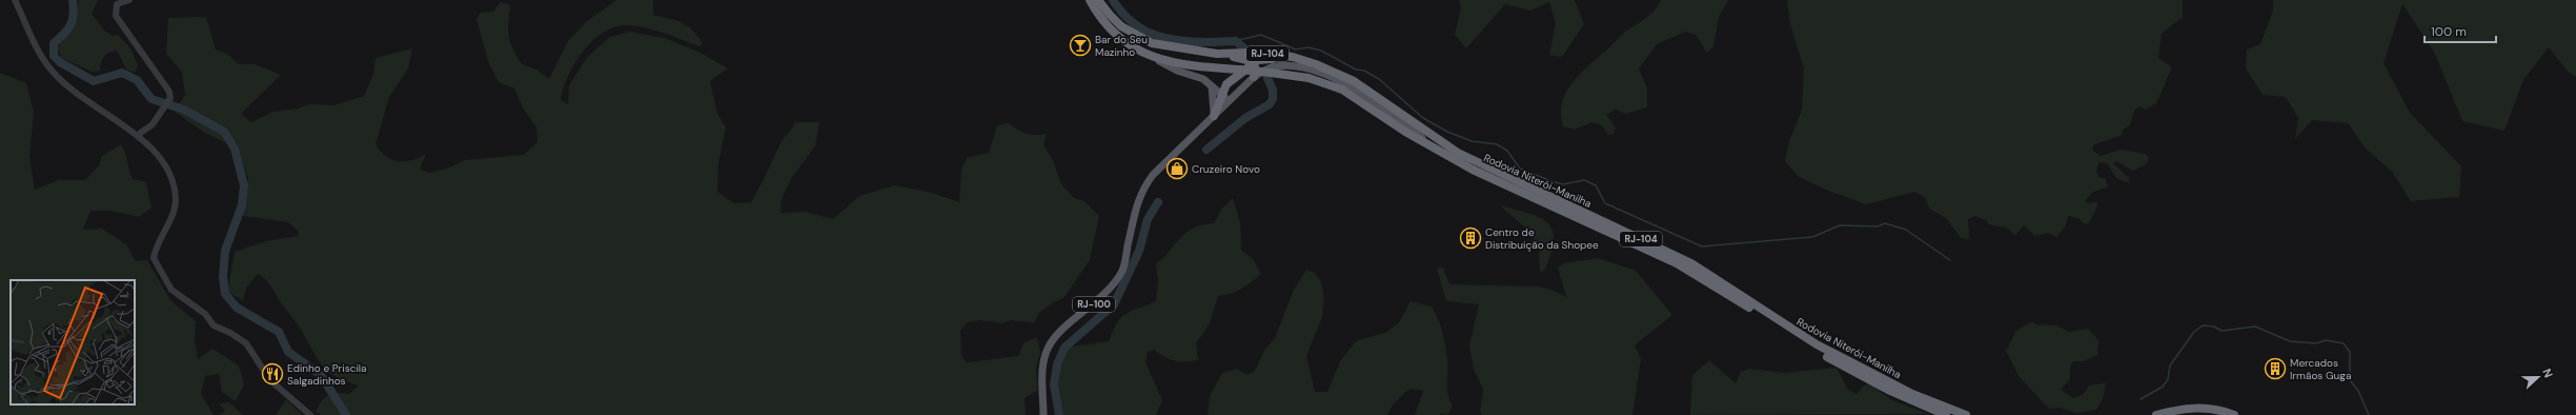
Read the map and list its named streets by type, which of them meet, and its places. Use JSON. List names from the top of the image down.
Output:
{
  "streets": {
    "highway": ["RJ-104", "Rodovia Niterói-Manilha"],
    "main road": ["RJ-100"]
  },
  "places": {
    "bar": ["Bar do Seu Mazinho"],
    "shop": ["Cruzeiro Novo"],
    "building": ["Centro de Distribuição da Shopee", "Mercados Irmãos Guga"],
    "restaurant": ["Edinho e Priscila Salgadinhos"]
  },
  "scale_bar": "100 m",
  "north": "right"
}
